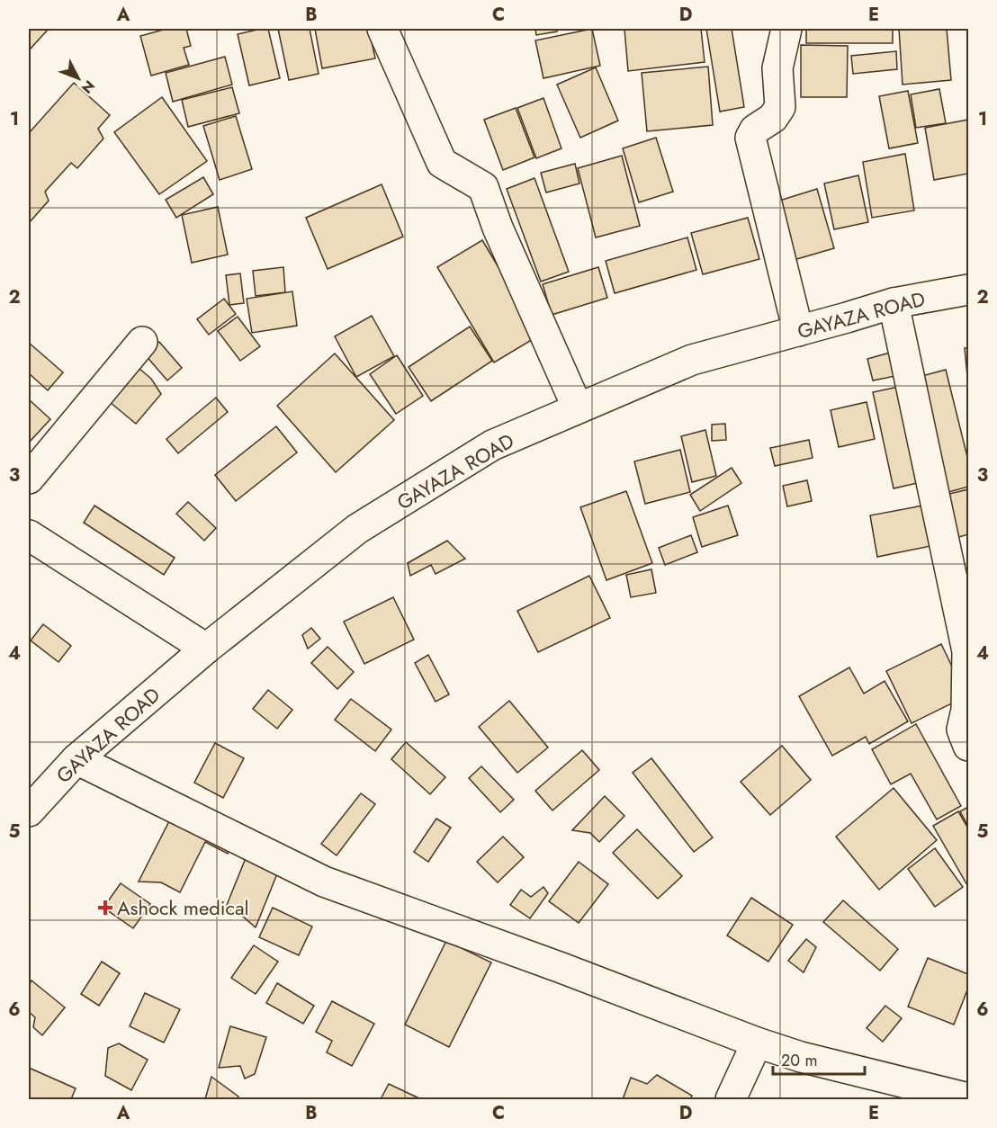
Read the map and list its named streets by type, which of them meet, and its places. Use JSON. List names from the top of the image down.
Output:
{
  "streets": {
    "street": ["GAYAZA ROAD"]
  },
  "places": {
    "health": ["Ashock medical"]
  },
  "scale_bar": "20 m",
  "north": "bottom right",
  "grid": {
    "columns": [
      "A",
      "B",
      "C",
      "D",
      "E"
    ],
    "rows": [
      "1",
      "2",
      "3",
      "4",
      "5",
      "6"
    ]
  }
}
